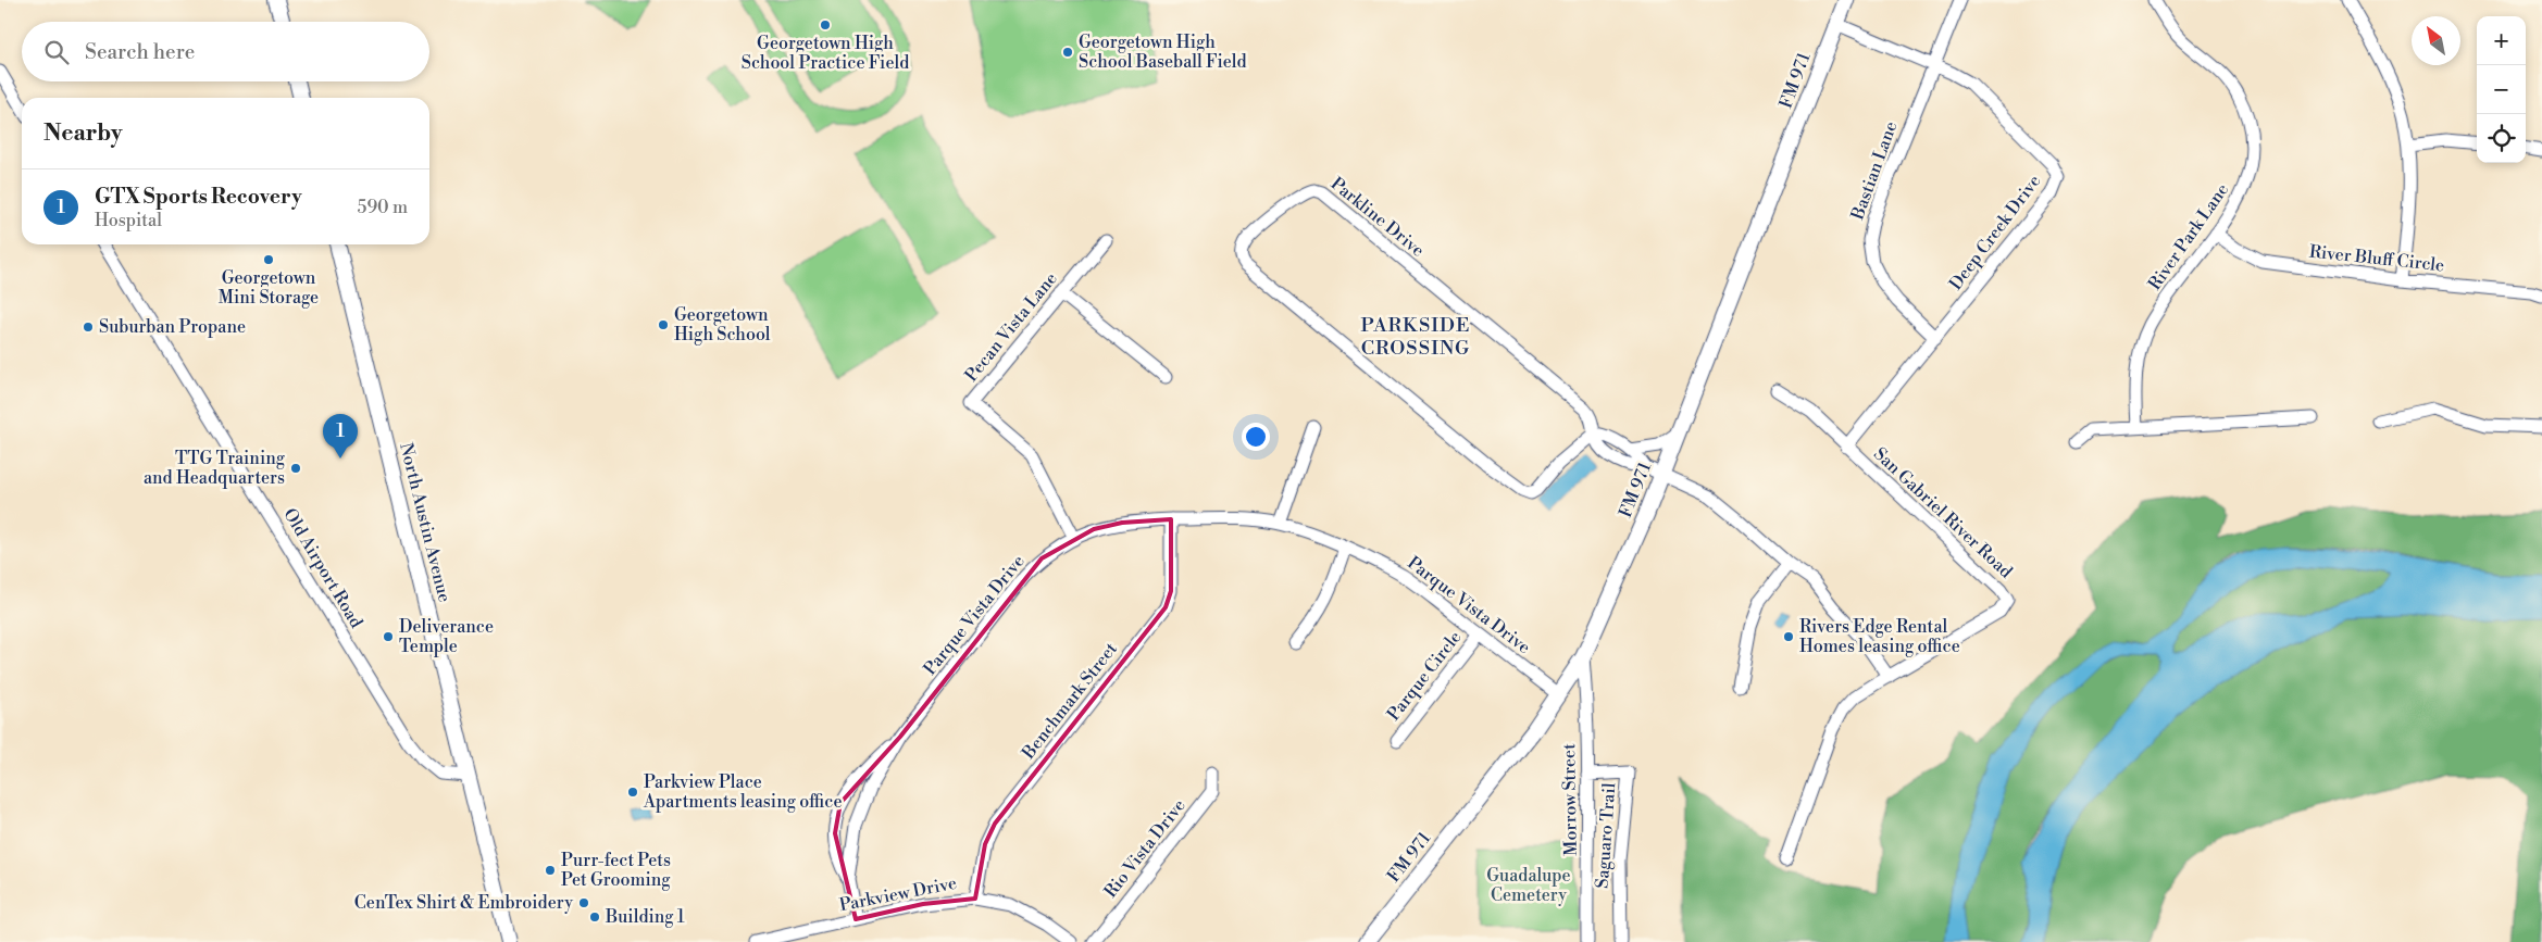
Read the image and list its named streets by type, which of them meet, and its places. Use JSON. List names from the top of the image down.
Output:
{
  "streets": {
    "main road": ["FM 971", "North Austin Avenue"],
    "street": [
      "Bastian Lane",
      "Parkline Drive",
      "Deep Creek Drive",
      "River Park Lane",
      "River Bluff Circle",
      "Pecan Vista Lane",
      "San Gabriel River Road",
      "Old Airport Road",
      "Parque Vista Drive",
      "Parque Circle",
      "Benchmark Street",
      "Morrow Street",
      "Saguaro Trail",
      "Rio Vista Drive",
      "Parkview Drive"
    ]
  },
  "crossings": [
    ["FM 971", "Parkline Drive"],
    ["FM 971", "Deep Creek Drive"],
    ["FM 971", "Parque Vista Drive"],
    ["FM 971", "Morrow Street"],
    ["Bastian Lane", "Deep Creek Drive"],
    ["Parkline Drive", "San Gabriel River Road"],
    ["Deep Creek Drive", "San Gabriel River Road"],
    ["River Park Lane", "River Bluff Circle"],
    ["Pecan Vista Lane", "Parque Vista Drive"],
    ["North Austin Avenue", "Old Airport Road"],
    ["Parque Vista Drive", "Parque Circle"],
    ["Parque Vista Drive", "Benchmark Street"],
    ["Parque Vista Drive", "Parkview Drive"],
    ["Benchmark Street", "Parkview Drive"],
    ["Morrow Street", "Saguaro Trail"]
  ],
  "districts": ["PARKSIDE CROSSING"],
  "parks": ["Guadalupe Cemetery"],
  "places": [
    "Georgetown High School Practice Field",
    "Georgetown High School Baseball Field",
    "Georgetown Mini Storage",
    "Georgetown High School",
    "Suburban Propane",
    "TTG Training and Headquarters",
    "Deliverance Temple",
    "Rivers Edge Rental Homes leasing office",
    "Parkview Place Apartments leasing office",
    "Purr-fect Pets Pet Grooming",
    "CenTex Shirt & Embroidery",
    "Building 1"
  ],
  "north": "top left",
  "page": {
    "map_buttons": ["+", "−"],
    "search": "Search here",
    "heading": "Nearby",
    "list": [
      {
        "mark": "1",
        "name": "GTX Sports Recovery",
        "note": "Hospital",
        "value": "590 m"
      }
    ],
    "pins": "1"
  }
}
